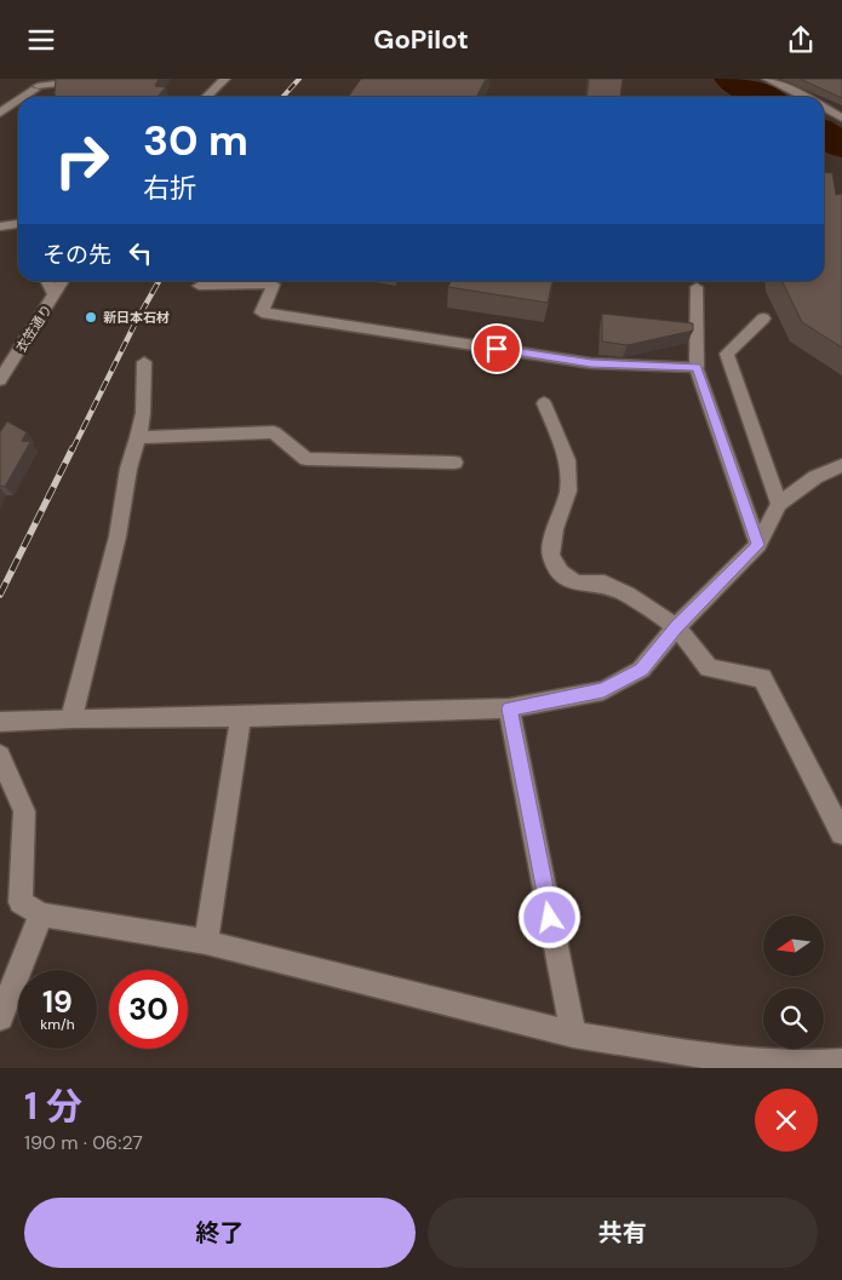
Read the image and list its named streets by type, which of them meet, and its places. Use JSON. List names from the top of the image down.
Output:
{
  "streets": {
    "street": ["衣笠通り"]
  },
  "places": ["新日本石材"],
  "north": "left",
  "page": {
    "header": "GoPilot",
    "turn": ["30 m", "右折"],
    "then": "その先",
    "speed": "19 km/h",
    "limit": "30",
    "heading": ["1 分", "190 m · 06:27"],
    "buttons": ["終了", "共有"]
  }
}
